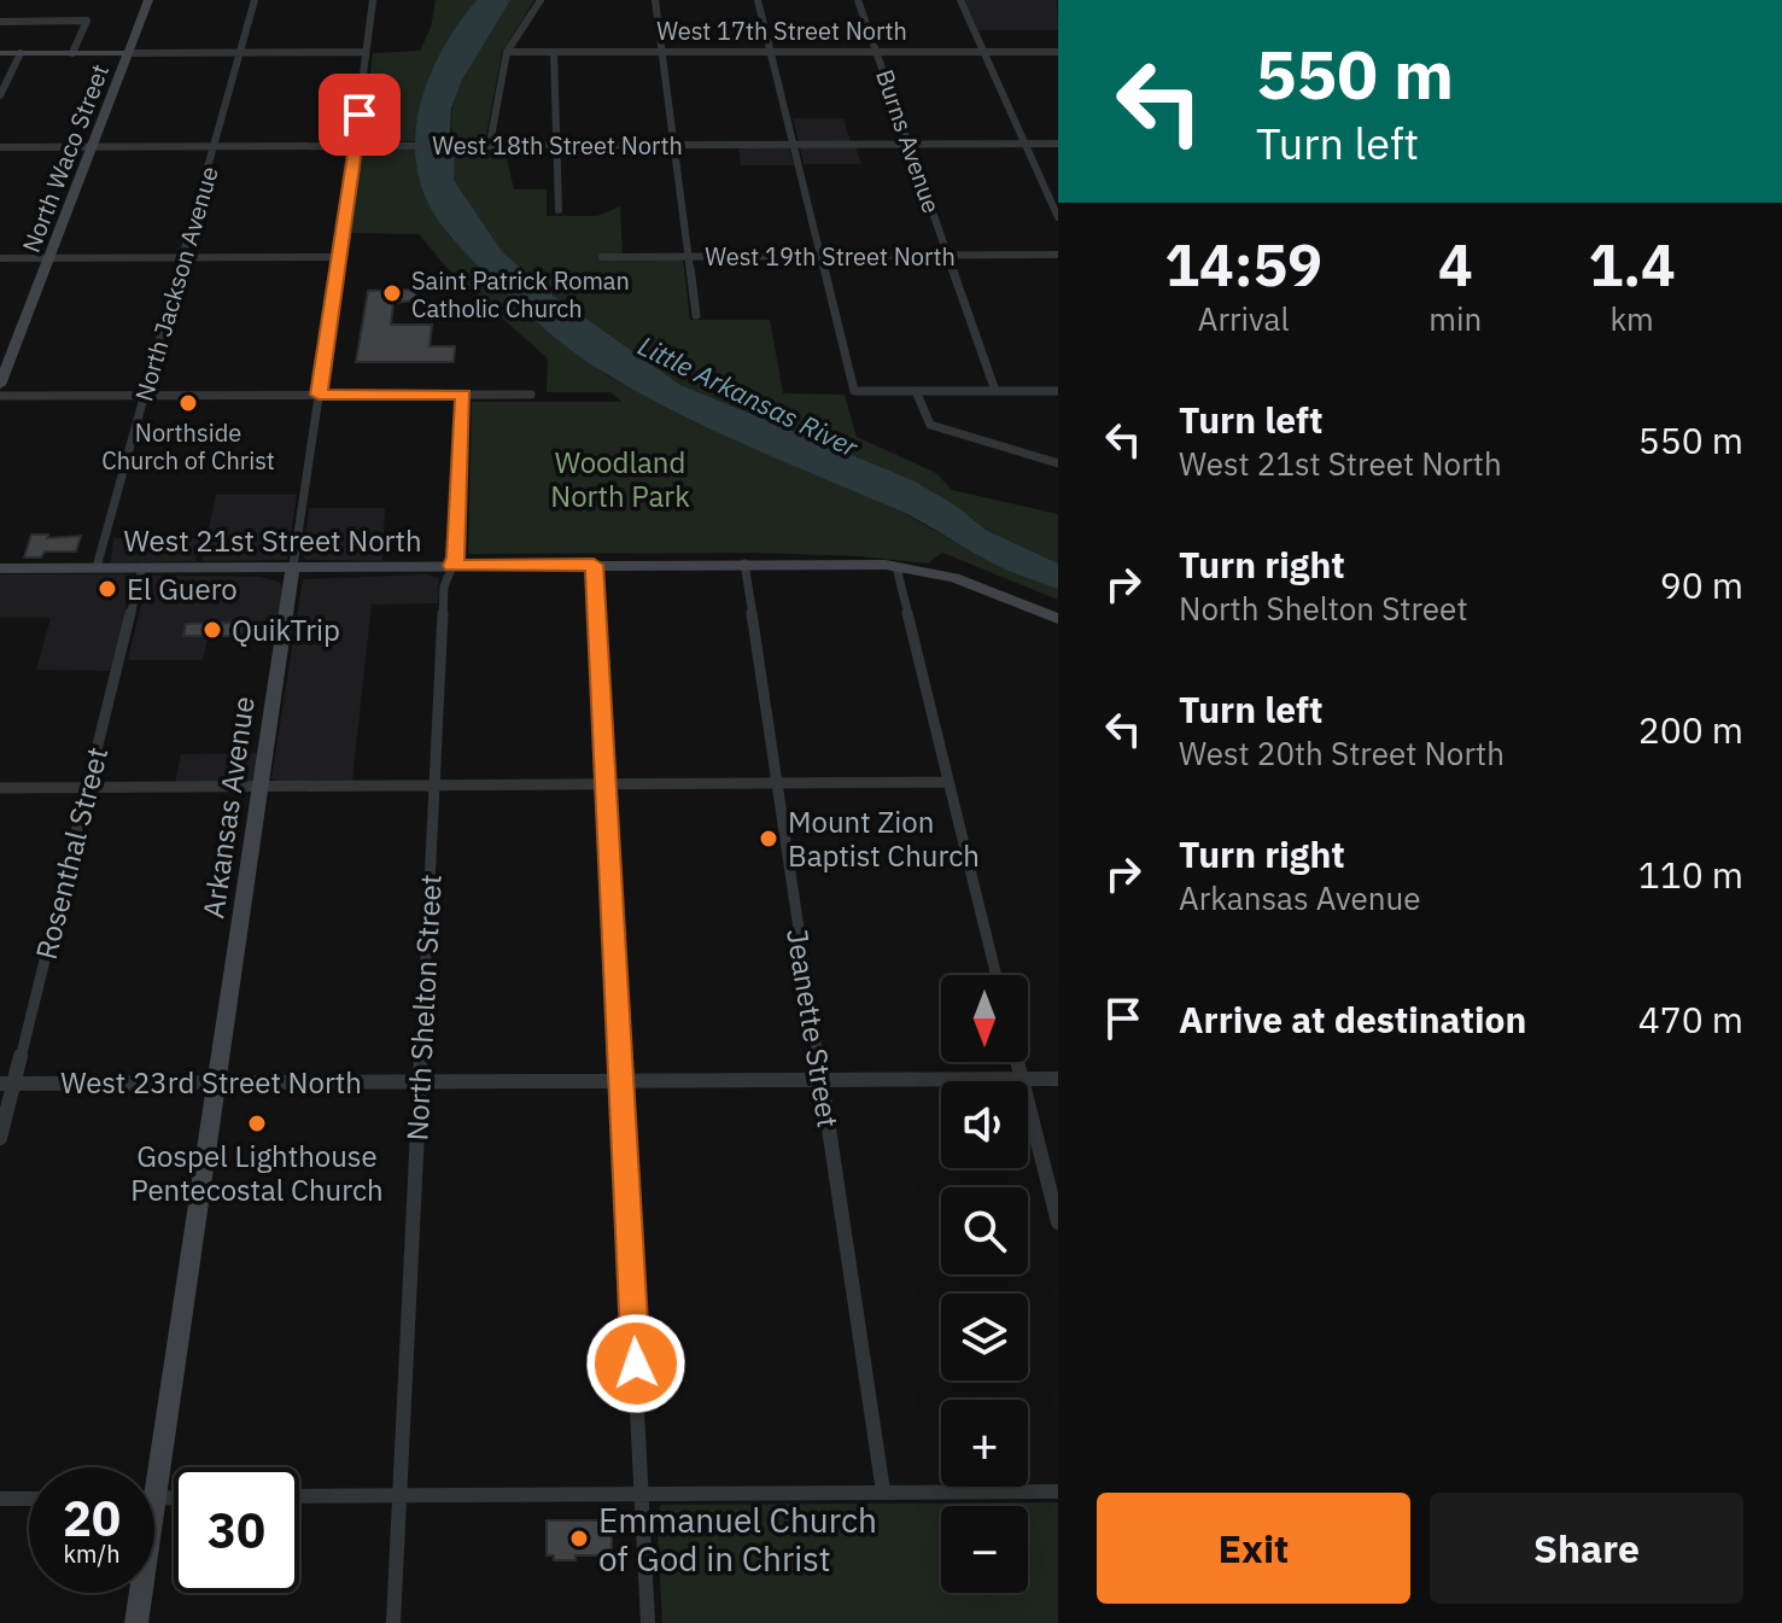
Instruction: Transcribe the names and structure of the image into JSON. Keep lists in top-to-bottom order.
{
  "streets": {
    "street": [
      "West 17th Street North",
      "Burns Avenue",
      "West 18th Street North",
      "North Waco Street",
      "West 19th Street North",
      "North Jackson Avenue",
      "West 21st Street North",
      "Arkansas Avenue",
      "Rosenthal Street",
      "North Shelton Street",
      "Jeanette Street",
      "West 23rd Street North"
    ]
  },
  "crossings": [
    ["West 17th Street North", "Burns Avenue"],
    ["Burns Avenue", "West 18th Street North"],
    ["Burns Avenue", "West 19th Street North"],
    ["West 18th Street North", "North Waco Street"],
    ["West 18th Street North", "North Jackson Avenue"],
    ["West 18th Street North", "Arkansas Avenue"],
    ["North Jackson Avenue", "West 21st Street North"],
    ["West 21st Street North", "Arkansas Avenue"],
    ["West 21st Street North", "Rosenthal Street"],
    ["West 21st Street North", "North Shelton Street"],
    ["West 21st Street North", "Jeanette Street"],
    ["Arkansas Avenue", "West 23rd Street North"],
    ["Rosenthal Street", "West 23rd Street North"],
    ["North Shelton Street", "West 23rd Street North"],
    ["Jeanette Street", "West 23rd Street North"]
  ],
  "water": ["Little Arkansas River"],
  "parks": ["Woodland North Park"],
  "places": [
    "Saint Patrick Roman Catholic Church",
    "Northside Church of Christ",
    "El Guero",
    "QuikTrip",
    "Mount Zion Baptist Church",
    "Gospel Lighthouse Pentecostal Church",
    "Emmanuel Church of God in Christ"
  ],
  "north": "bottom",
  "page": {
    "turn": ["550 m", "Turn left"],
    "eta": [
      "14:59",
      "Arrival",
      "4",
      "min",
      "1.4",
      "km"
    ],
    "list": [
      {
        "name": "Turn left",
        "note": "West 21st Street North",
        "value": "550 m"
      },
      {
        "name": "Turn right",
        "note": "North Shelton Street",
        "value": "90 m"
      },
      {
        "name": "Turn left",
        "note": "West 20th Street North",
        "value": "200 m"
      },
      {
        "name": "Turn right",
        "note": "Arkansas Avenue",
        "value": "110 m"
      },
      {
        "name": "Arrive at destination",
        "value": "470 m"
      }
    ],
    "map_buttons": ["+", "−"],
    "speed": "20 km/h",
    "limit": "30",
    "buttons": ["Exit", "Share"]
  }
}
